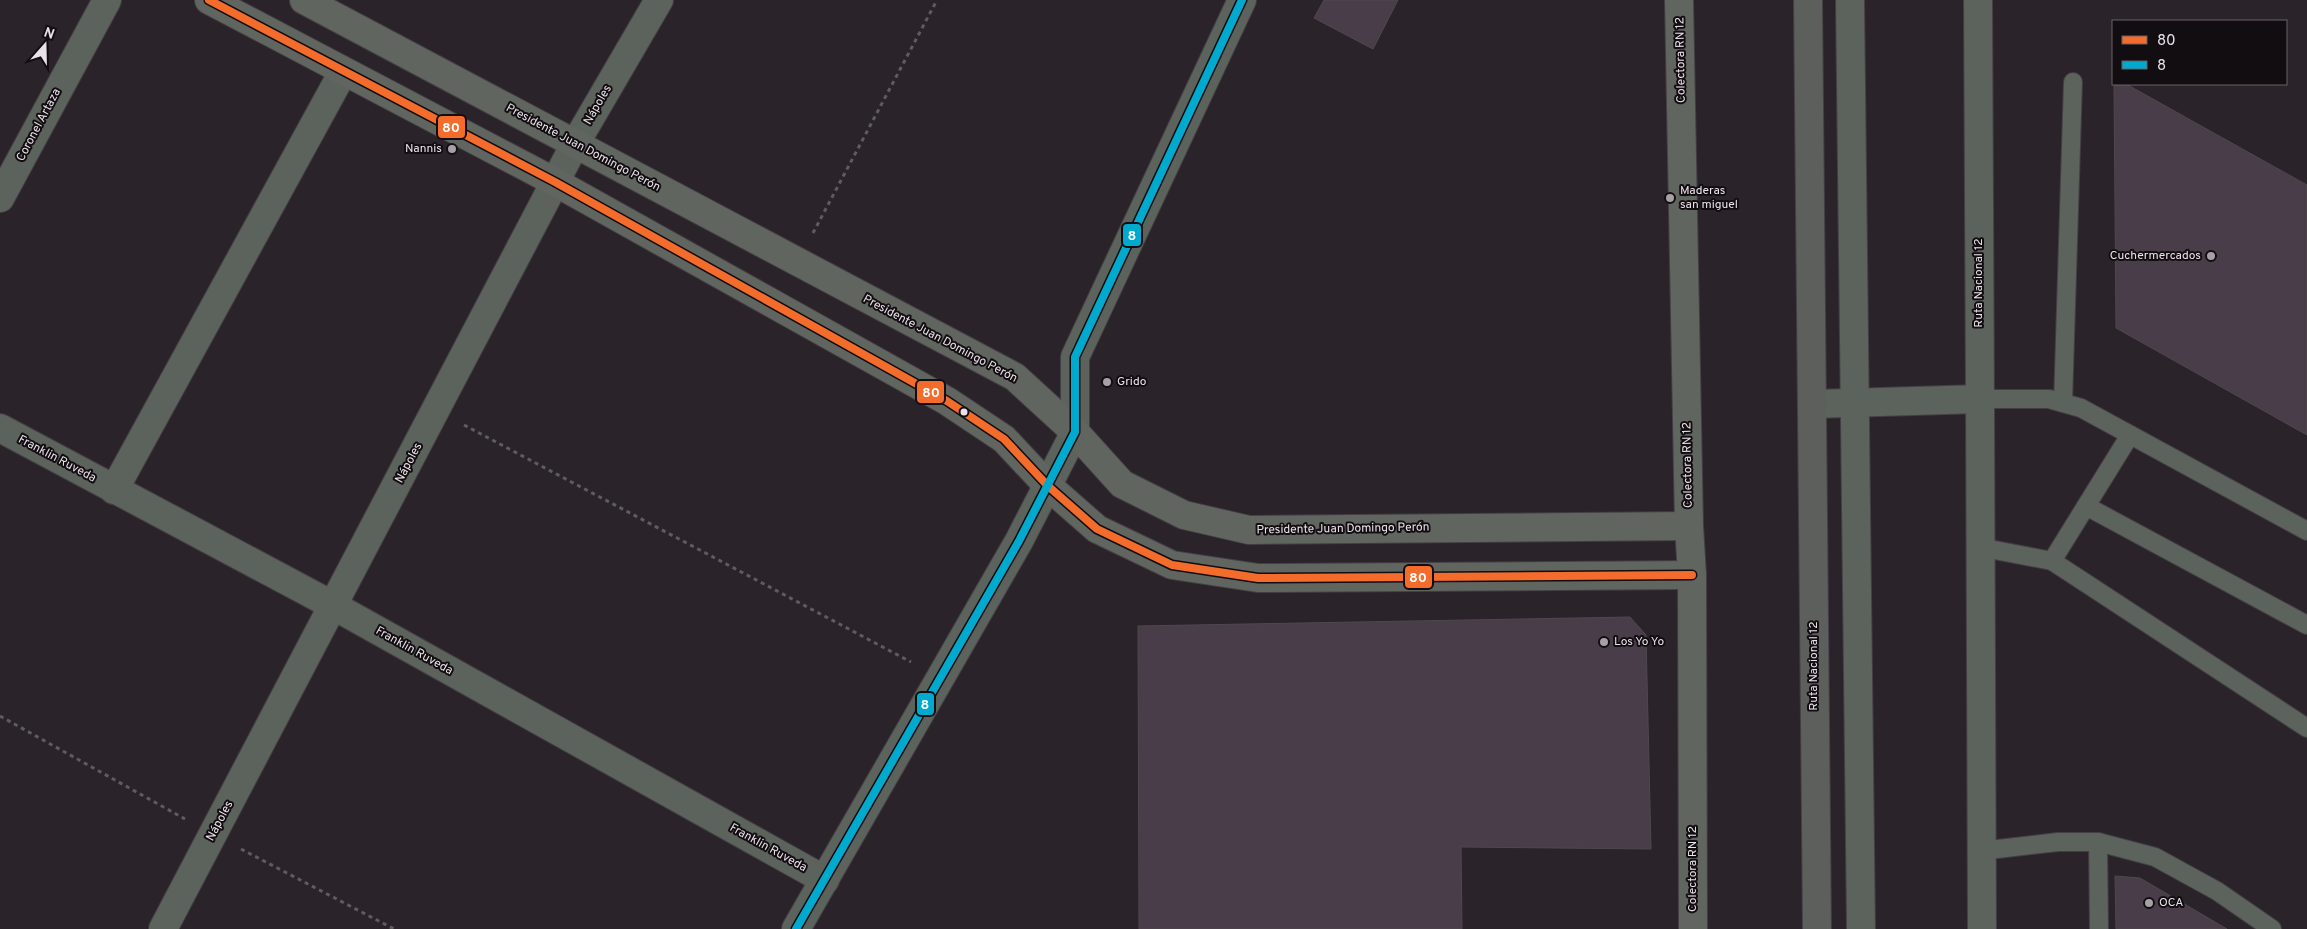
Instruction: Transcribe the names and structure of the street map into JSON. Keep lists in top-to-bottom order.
{
  "streets": {
    "highway": ["Ruta Nacional 12"],
    "main road": ["Colectora RN 12", "Presidente Juan Domingo Perón"],
    "street": ["Nápoles", "Coronel Artaza", "Franklin Ruveda"]
  },
  "crossings": [
    ["Colectora RN 12", "Presidente Juan Domingo Perón"],
    ["Nápoles", "Presidente Juan Domingo Perón"],
    ["Nápoles", "Franklin Ruveda"]
  ],
  "places": [
    "Nannis",
    "Maderas san miguel",
    "Cuchermercados",
    "Grido",
    "Los Yo Yo",
    "OCA"
  ],
  "lines": ["transit line 80", "transit line 8"],
  "legend": ["80", "8"],
  "north": "top"
}
